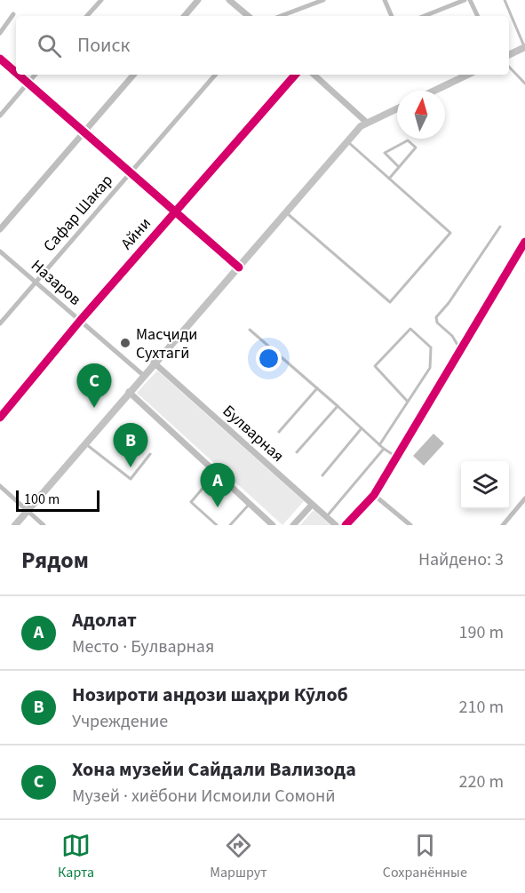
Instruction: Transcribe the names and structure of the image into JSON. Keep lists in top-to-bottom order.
{
  "streets": {
    "street": [
      "Сафар Шакар",
      "Айни",
      "Назаров",
      "Булварная"
    ]
  },
  "crossings": [
    ["Сафар Шакар", "Назаров"],
    ["Айни", "Назаров"]
  ],
  "places": ["Масҷиди Сухтагӣ"],
  "scale_bar": "100 m",
  "north": "top",
  "page": {
    "search": "Поиск",
    "pins": ["C", "B", "A"],
    "scale": "100 m",
    "heading": ["Рядом", "Найдено: 3"],
    "list": [
      {
        "mark": "A",
        "name": "Адолат",
        "note": "Место · Булварная",
        "value": "190 m"
      },
      {
        "mark": "B",
        "name": "Нозироти андози шаҳри Кӯлоб",
        "note": "Учреждение",
        "value": "210 m"
      },
      {
        "mark": "C",
        "name": "Хона музейи Сайдали Вализода",
        "note": "Музей · хиёбони Исмоили Сомонӣ",
        "value": "220 m"
      }
    ],
    "nav": ["Карта", "Маршрут", "Сохранённые"]
  }
}
